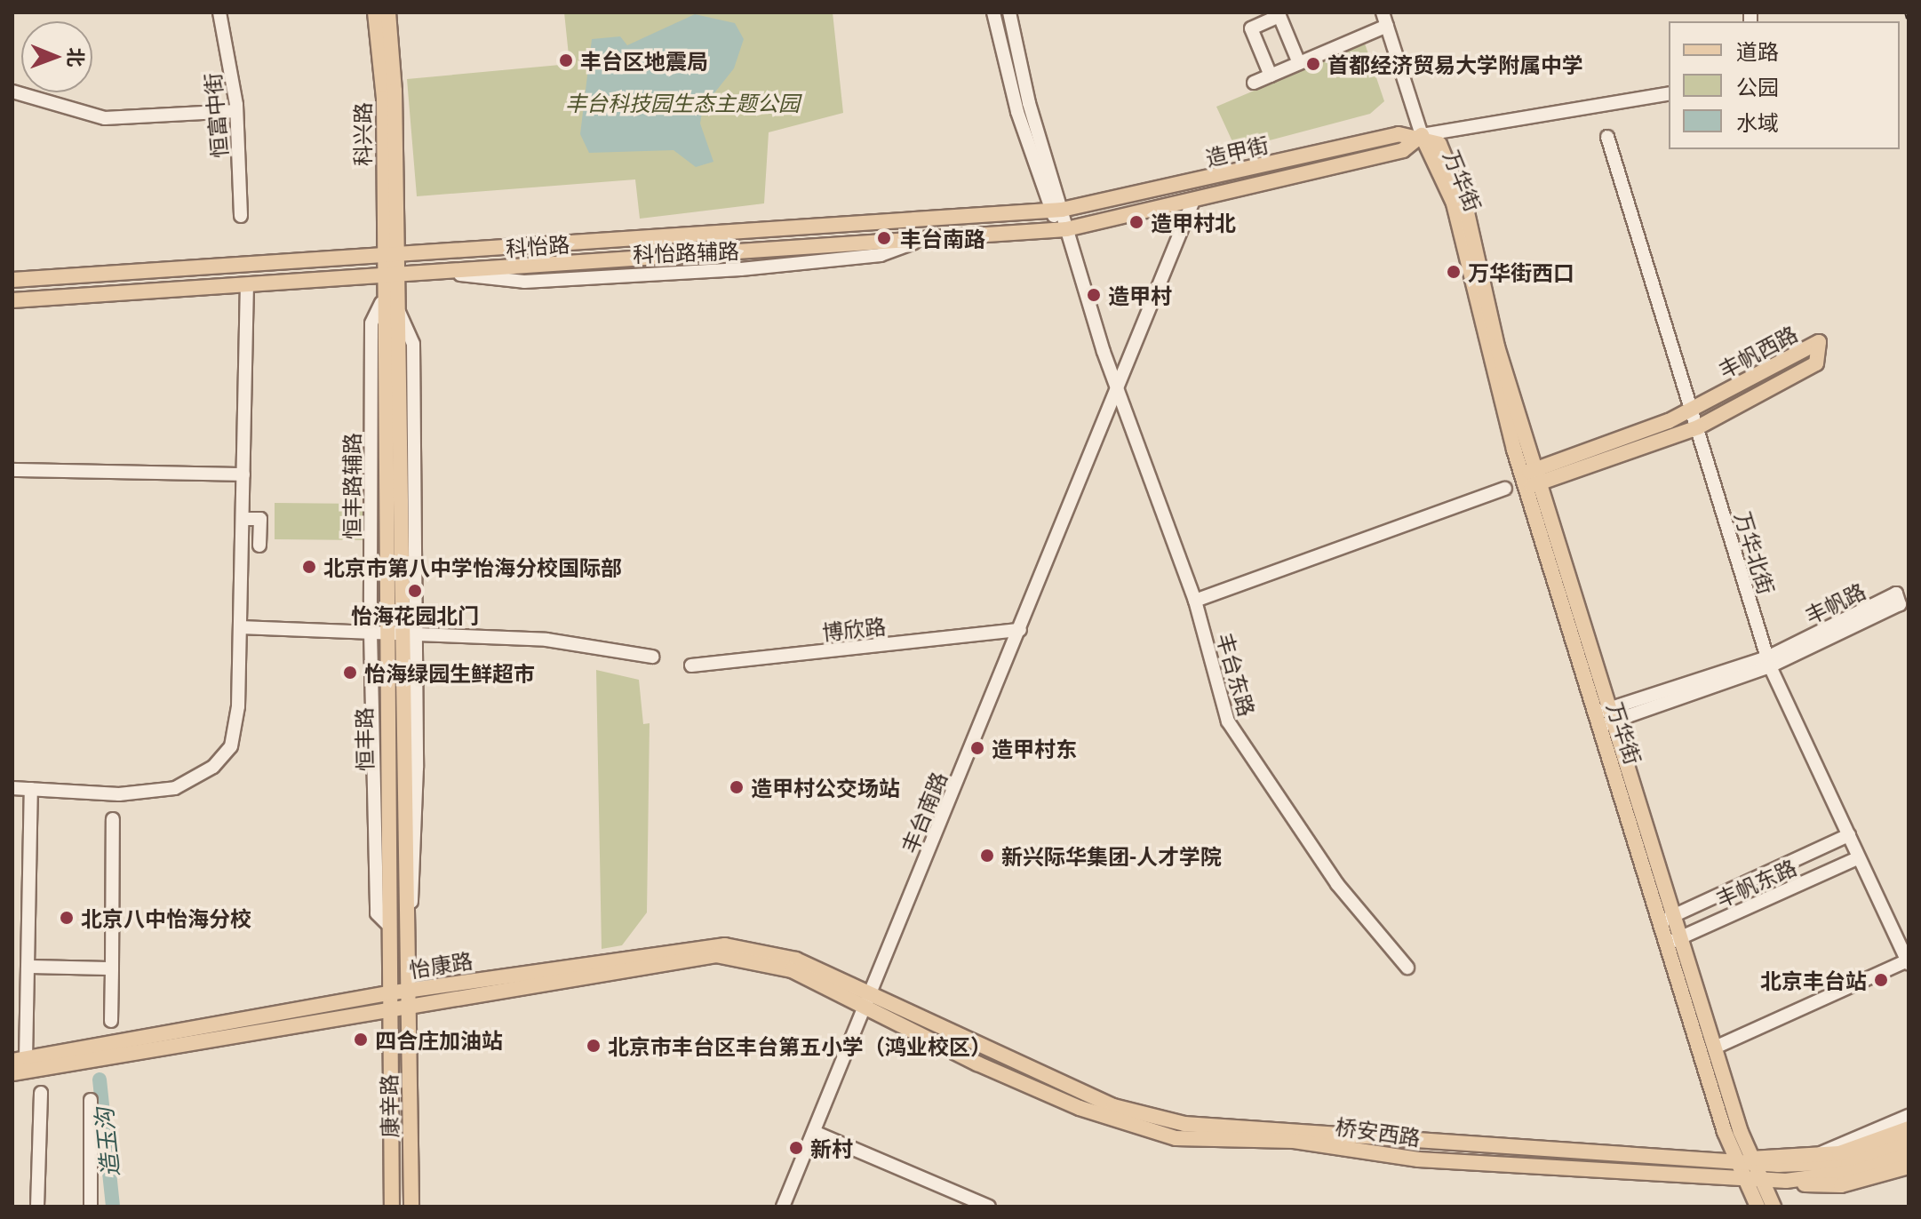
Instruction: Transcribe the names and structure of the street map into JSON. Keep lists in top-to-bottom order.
{
  "streets": {
    "main road": [
      "科兴路",
      "造甲街",
      "万华街",
      "科怡路",
      "丰帆西路",
      "恒丰路",
      "怡康路",
      "康辛路",
      "桥安西路"
    ],
    "street": [
      "恒富中街",
      "万华北街",
      "丰帆路",
      "博欣路",
      "丰台东路",
      "丰台南路",
      "丰帆东路"
    ]
  },
  "crossings": [
    ["科兴路", "科怡路"],
    ["科兴路", "恒丰路"],
    ["造甲街", "万华街"],
    ["造甲街", "科怡路"],
    ["万华街", "丰帆西路"],
    ["万华街", "丰帆路"],
    ["万华街", "丰帆东路"],
    ["万华街", "桥安西路"],
    ["科怡路", "恒丰路"],
    ["丰帆西路", "万华北街"],
    ["万华北街", "丰帆路"],
    ["万华北街", "丰帆东路"],
    ["博欣路", "丰台南路"],
    ["丰台东路", "丰台南路"],
    ["恒丰路", "怡康路"],
    ["恒丰路", "康辛路"],
    ["丰台南路", "怡康路"],
    ["丰台南路", "桥安西路"],
    ["怡康路", "康辛路"],
    ["怡康路", "桥安西路"]
  ],
  "water": ["造玉沟"],
  "parks": ["丰台科技园生态主题公园"],
  "places": [
    "丰台区地震局",
    "首都经济贸易大学附属中学",
    "造甲村北",
    "丰台南路",
    "万华街西口",
    "造甲村",
    "北京市第八中学怡海分校国际部",
    "怡海花园北门",
    "怡海绿园生鲜超市",
    "造甲村东",
    "造甲村公交场站",
    "新兴际华集团-人才学院",
    "北京八中怡海分校",
    "北京丰台站",
    "四合庄加油站",
    "北京市丰台区丰台第五小学（鸿业校区）",
    "新村"
  ],
  "legend": ["道路", "公园", "水域"],
  "north": "right"
}
